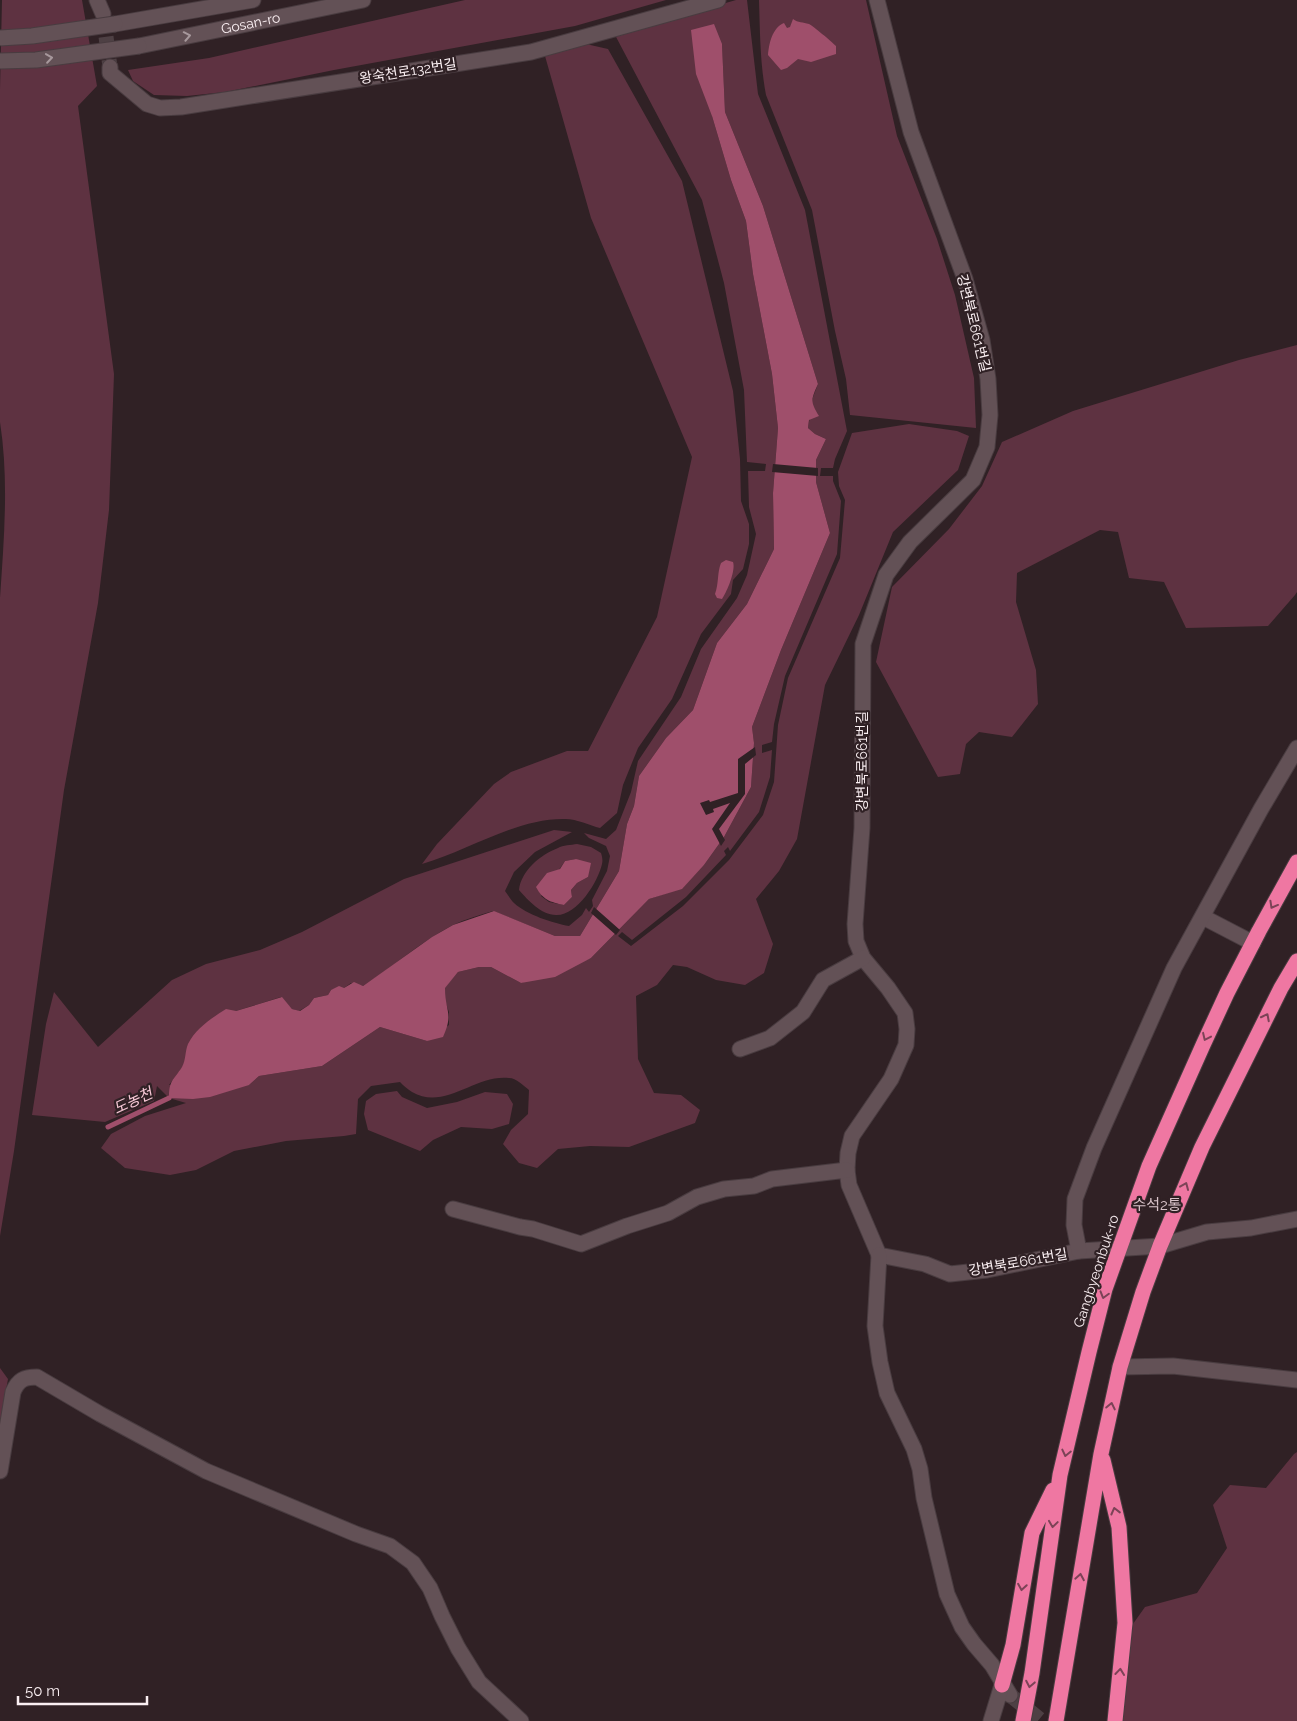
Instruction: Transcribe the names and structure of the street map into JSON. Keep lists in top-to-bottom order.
{
  "streets": {
    "highway": ["Gangbyeonbuk-ro"],
    "street": ["Gosan-ro", "왕숙천로132번길", "강변북로661번길"]
  },
  "crossings": [
    ["강변북로661번길", "Gangbyeonbuk-ro"]
  ],
  "districts": ["수석2통"],
  "water": ["도농천"],
  "scale_bar": "50 m"
}
